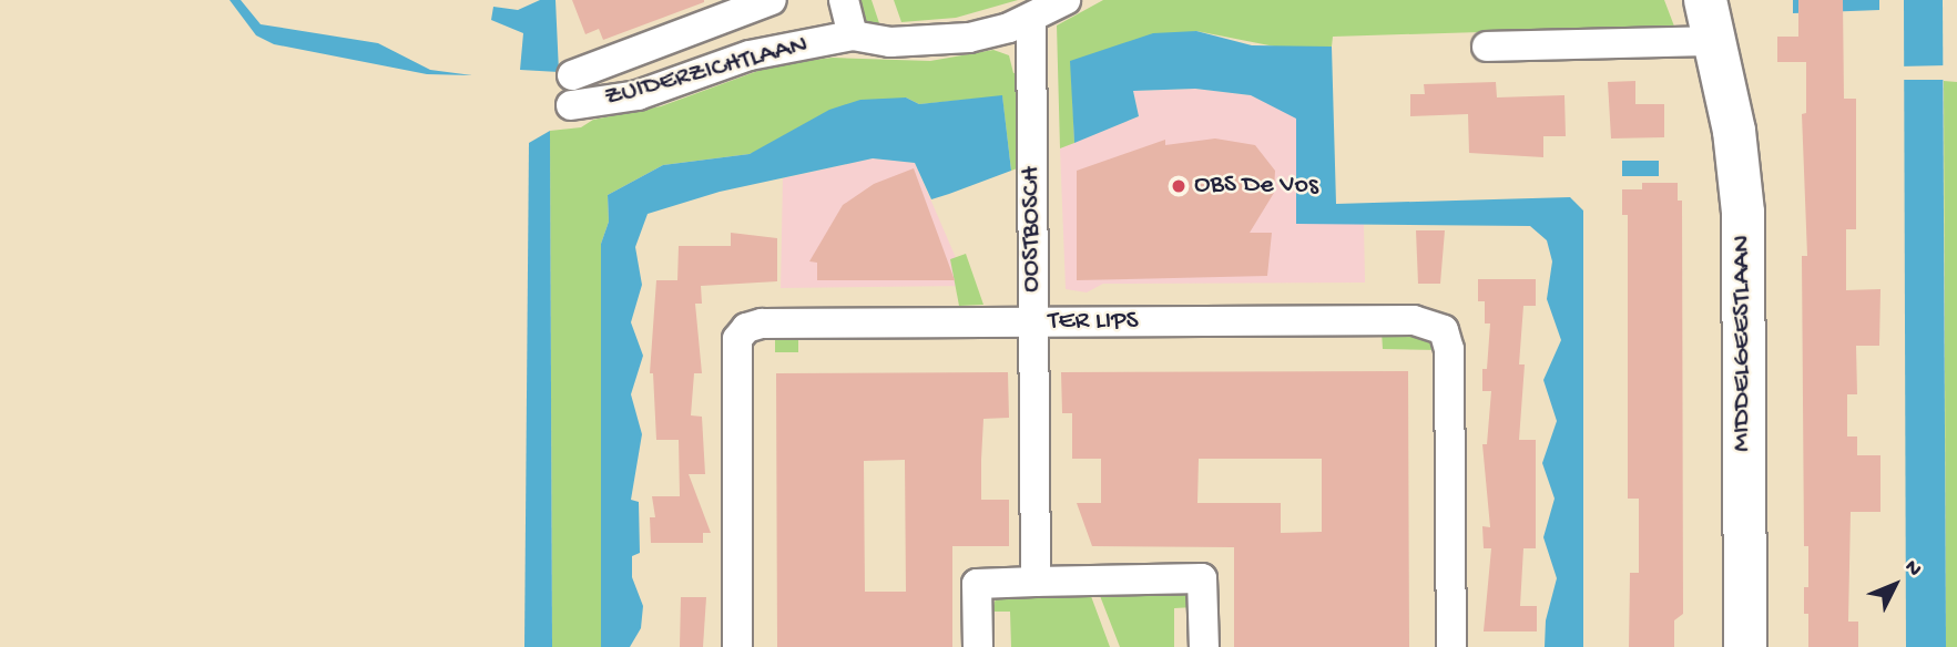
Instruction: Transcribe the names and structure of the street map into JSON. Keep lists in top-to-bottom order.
{
  "streets": {
    "street": [
      "ZUIDERZICHTLAAN",
      "OOSTBOSCH",
      "TER LIPS",
      "MIDDELGEESTLAAN"
    ]
  },
  "crossings": [
    ["ZUIDERZICHTLAAN", "OOSTBOSCH"],
    ["OOSTBOSCH", "TER LIPS"]
  ],
  "places": ["OBS De Vos"],
  "north": "top right"
}
